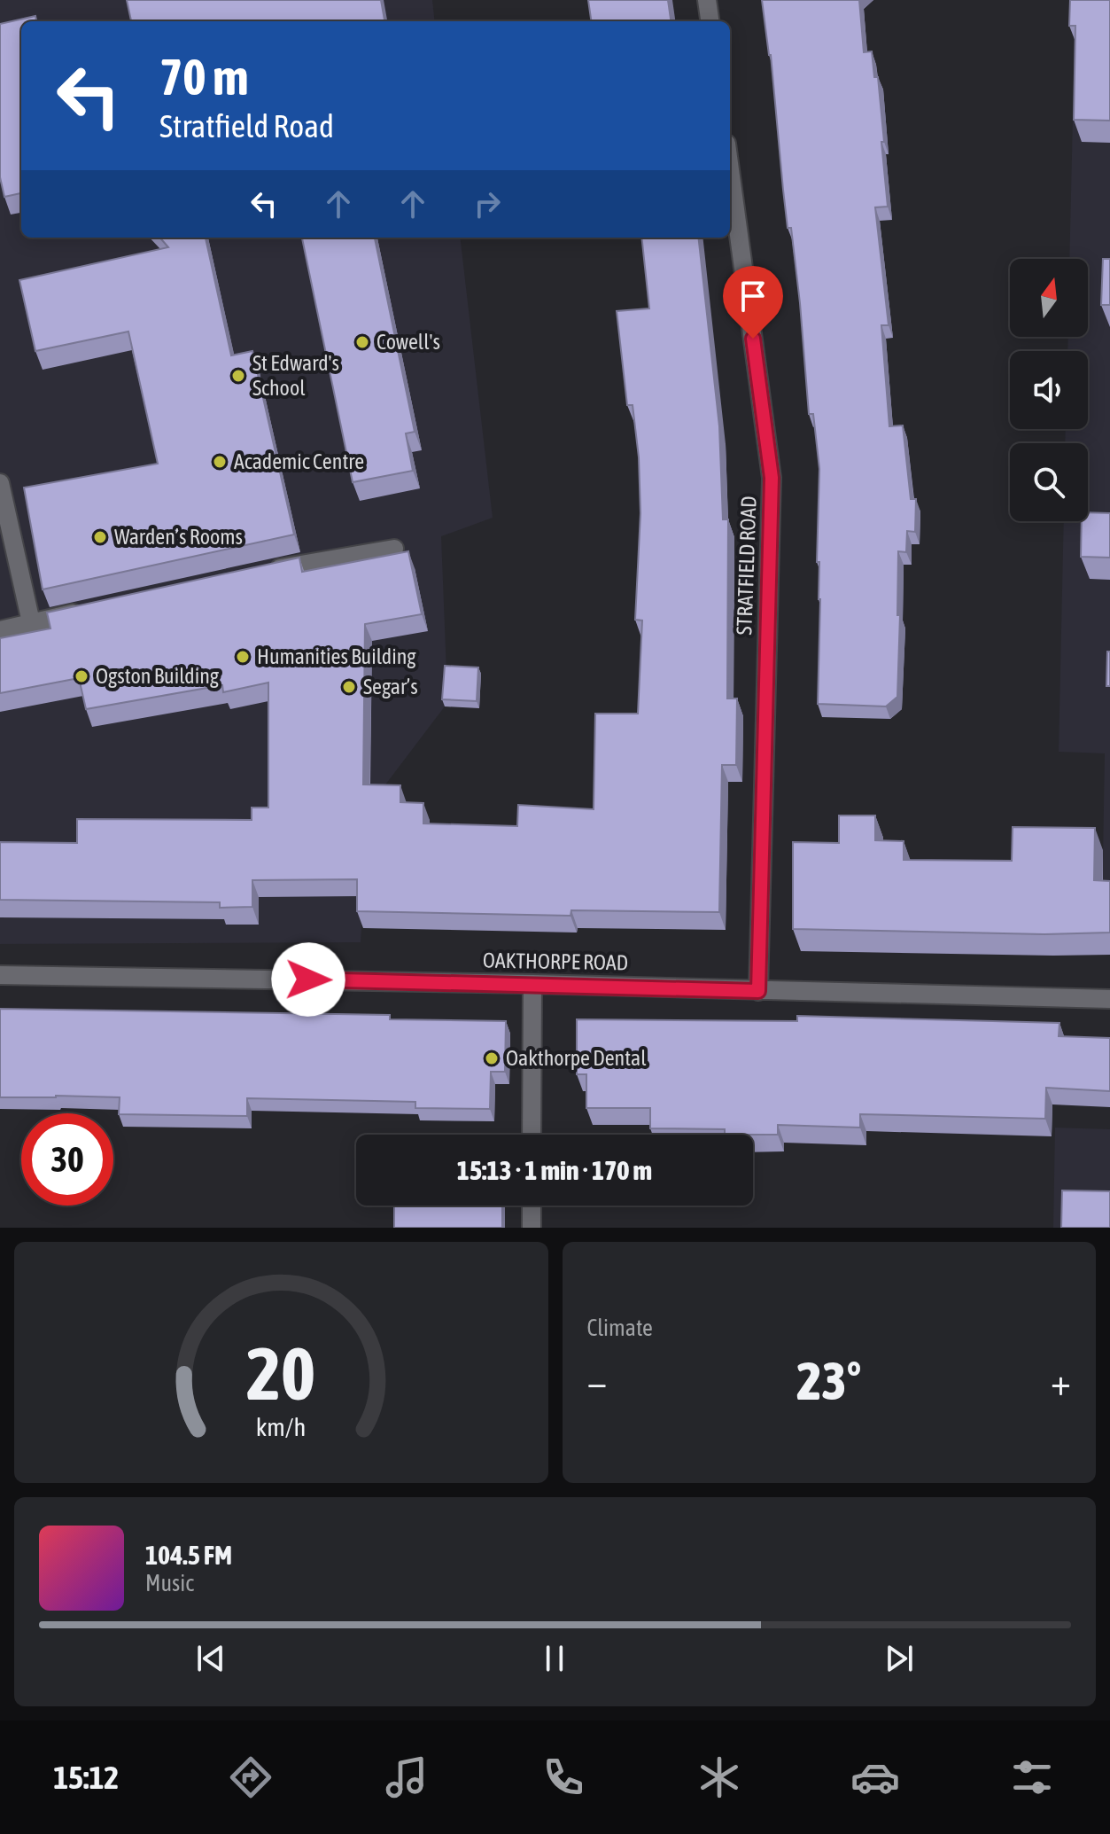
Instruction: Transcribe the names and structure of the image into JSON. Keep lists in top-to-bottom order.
{
  "streets": {
    "street": ["STRATFIELD ROAD", "OAKTHORPE ROAD"]
  },
  "crossings": [
    ["STRATFIELD ROAD", "OAKTHORPE ROAD"]
  ],
  "places": [
    "Cowell's",
    "St Edward's School",
    "Academic Centre",
    "Warden’s Rooms",
    "Humanities Building",
    "Ogston Building",
    "Segar’s",
    "Oakthorpe Dental"
  ],
  "north": "top",
  "page": {
    "turn": ["70 m", "Stratfield Road"],
    "limit": "30",
    "trip": "15:13 · 1 min · 170 m",
    "tile": "Climate",
    "heat": ["−", "23°", "+"],
    "song": ["104.5 FM", "Music"],
    "tabs": "15:12",
    "gauge": ["20", "km/h"]
  }
}
